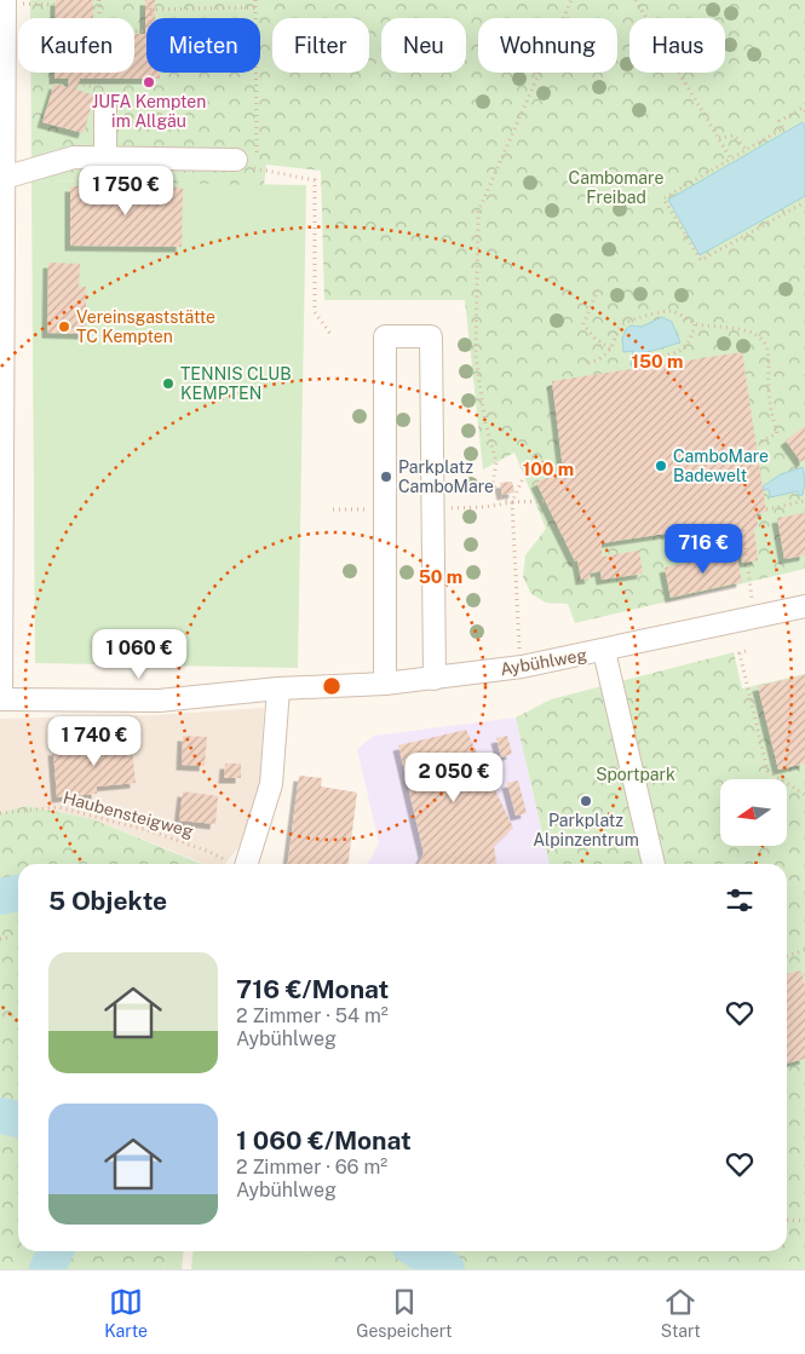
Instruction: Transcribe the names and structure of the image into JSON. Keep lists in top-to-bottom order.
{
  "streets": {
    "street": ["Aybühlweg"],
    "path": ["Haubensteigweg"]
  },
  "parks": ["Cambomare Freibad", "Sportpark"],
  "places": [
    "JUFA Kempten im Allgäu",
    "Vereinsgaststätte TC Kempten",
    "TENNIS CLUB KEMPTEN",
    "CamboMare Badewelt",
    "Parkplatz CamboMare",
    "Parkplatz Alpinzentrum"
  ],
  "north": "left",
  "page": {
    "chip": [
      "Kaufen",
      "Mieten",
      "Filter",
      "Neu",
      "Wohnung",
      "Haus"
    ],
    "price": [
      "1 750 €",
      "716 €",
      "1 060 €",
      "1 740 €",
      "2 050 €"
    ],
    "heading": "5 Objekte",
    "list": [
      {
        "name": "716 €/Monat",
        "note": "2 Zimmer · 54 m² · Aybühlweg"
      },
      {
        "name": "1 060 €/Monat",
        "note": "2 Zimmer · 66 m² · Aybühlweg"
      }
    ],
    "tabs": ["Karte", "Gespeichert", "Start"]
  },
  "rings": ["150 m", "100 m", "50 m"]
}
